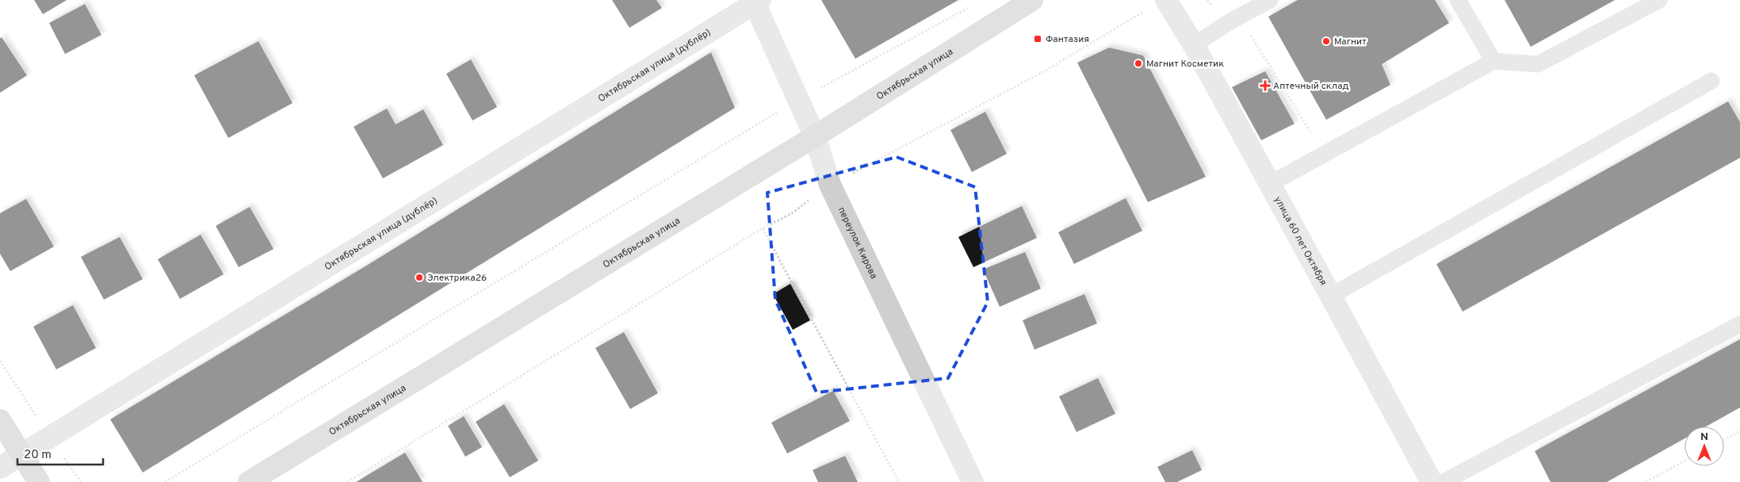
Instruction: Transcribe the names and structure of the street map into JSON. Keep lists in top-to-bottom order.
{
  "streets": {
    "main road": ["Октябрьская улица"],
    "street": ["Октябрьская улица (дублёр)", "улица 60 лет Октября", "переулок Кирова"]
  },
  "crossings": [
    ["Октябрьская улица (дублёр)", "переулок Кирова"],
    ["Октябрьская улица", "переулок Кирова"]
  ],
  "places": {
    "transit": ["Фантазия"],
    "other": ["Магнит", "Магнит Косметик", "Электрика26"],
    "health": ["Аптечный склад"]
  },
  "scale_bar": "20 m",
  "north": "top"
}
